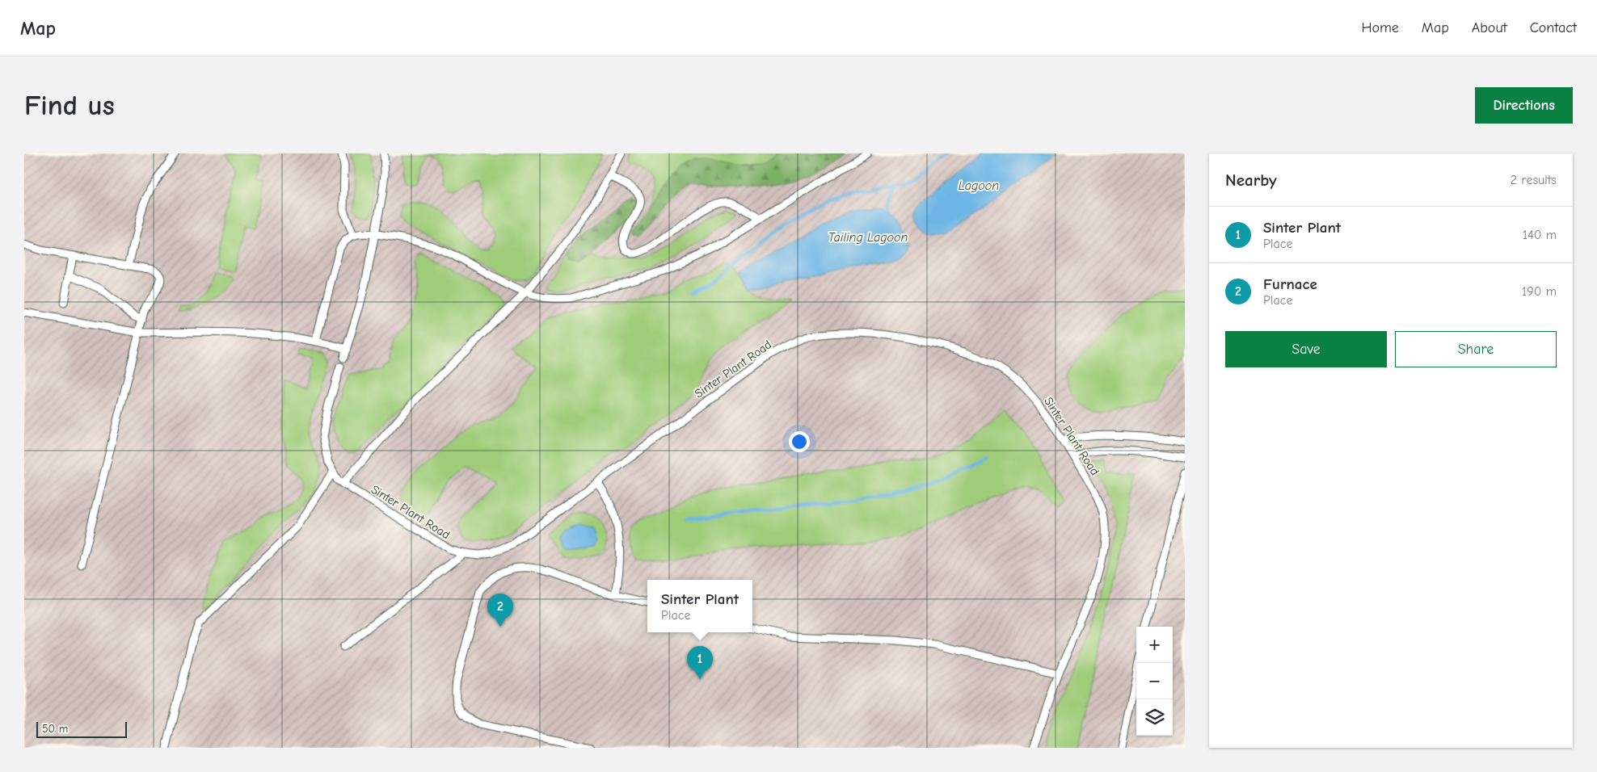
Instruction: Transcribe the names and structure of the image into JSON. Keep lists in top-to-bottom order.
{
  "streets": {
    "lane": ["Sinter Plant Road"]
  },
  "water": ["Lagoon", "Tailing Lagoon"],
  "scale_bar": "50 m",
  "page": {
    "header": "Map",
    "nav": [
      "Home",
      "Map",
      "About",
      "Contact"
    ],
    "buttons": [
      "Directions",
      ["Save", "Share"]
    ],
    "title": "Find us",
    "heading": ["Nearby", "2 results"],
    "list": [
      {
        "mark": "1",
        "name": "Sinter Plant",
        "note": "Place",
        "value": "140 m"
      },
      {
        "mark": "2",
        "name": "Furnace",
        "note": "Place",
        "value": "190 m"
      }
    ],
    "popup": ["Sinter Plant", "Place"],
    "pins": ["2", "1"],
    "map_buttons": ["+", "−"],
    "scale": "50 m"
  }
}
